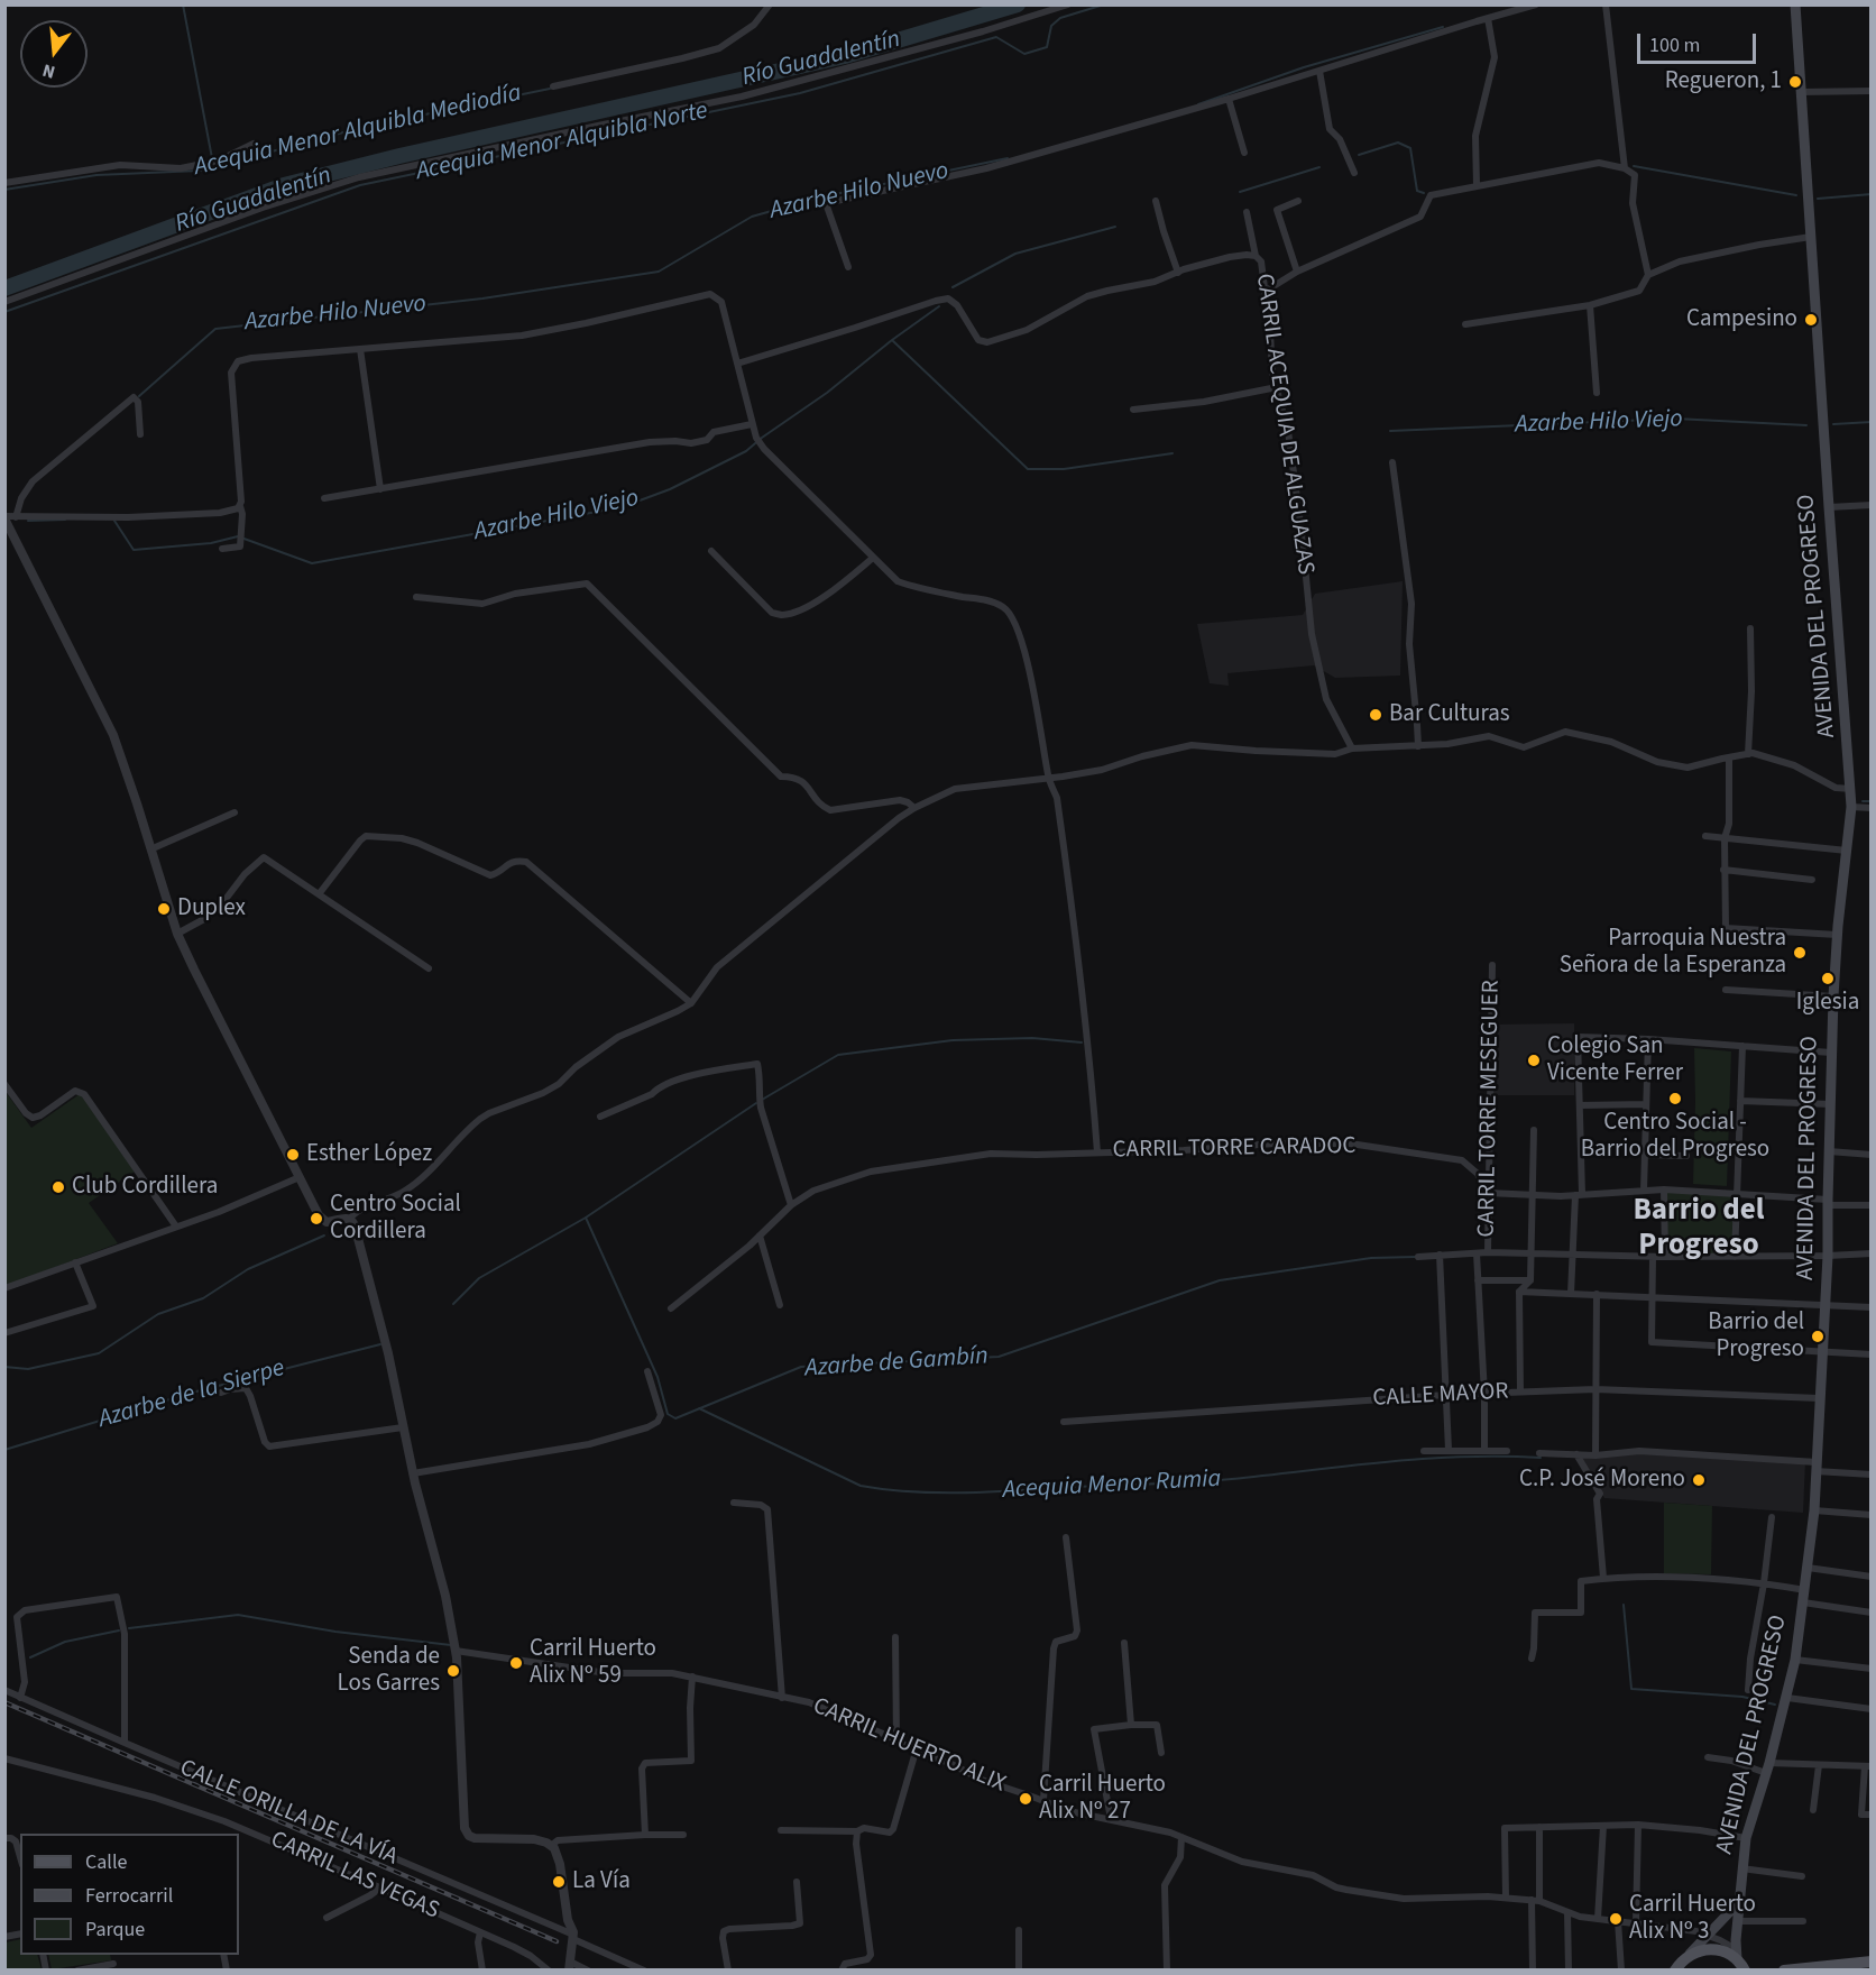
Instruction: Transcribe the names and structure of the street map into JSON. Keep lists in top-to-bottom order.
{
  "streets": {
    "main road": ["AVENIDA DEL PROGRESO"],
    "street": [
      "CARRIL ACEQUIA DE ALGUAZAS",
      "CARRIL TORRE MESEGUER",
      "CARRIL TORRE CARADOC",
      "CALLE MAYOR",
      "CARRIL HUERTO ALIX",
      "CALLE ORILLA DE LA VÍA",
      "CARRIL LAS VEGAS"
    ]
  },
  "crossings": [
    ["AVENIDA DEL PROGRESO", "CALLE MAYOR"],
    ["AVENIDA DEL PROGRESO", "CARRIL HUERTO ALIX"],
    ["CARRIL TORRE MESEGUER", "CARRIL TORRE CARADOC"]
  ],
  "districts": ["Barrio del Progreso"],
  "water": [
    "Río Guadalentín",
    "Acequia Menor Alquibla Mediodía",
    "Acequia Menor Alquibla Norte",
    "Azarbe Hilo Nuevo",
    "Azarbe Hilo Viejo",
    "Azarbe de Gambín",
    "Azarbe de la Sierpe",
    "Acequia Menor Rumia"
  ],
  "places": [
    "Regueron, 1",
    "Campesino",
    "Bar Culturas",
    "Duplex",
    "Parroquia Nuestra Señora de la Esperanza",
    "Iglesia",
    "Colegio San Vicente Ferrer",
    "Centro Social - Barrio del Progreso",
    "Esther López",
    "Club Cordillera",
    "Centro Social Cordillera",
    "Barrio del Progreso",
    "C.P. José Moreno",
    "Carril Huerto Alix Nº 59",
    "Senda de Los Garres",
    "Carril Huerto Alix Nº 27",
    "La Vía",
    "Carril Huerto Alix Nº 3"
  ],
  "legend": ["Calle", "Ferrocarril", "Parque"],
  "scale_bar": "100 m",
  "north": "bottom"
}
